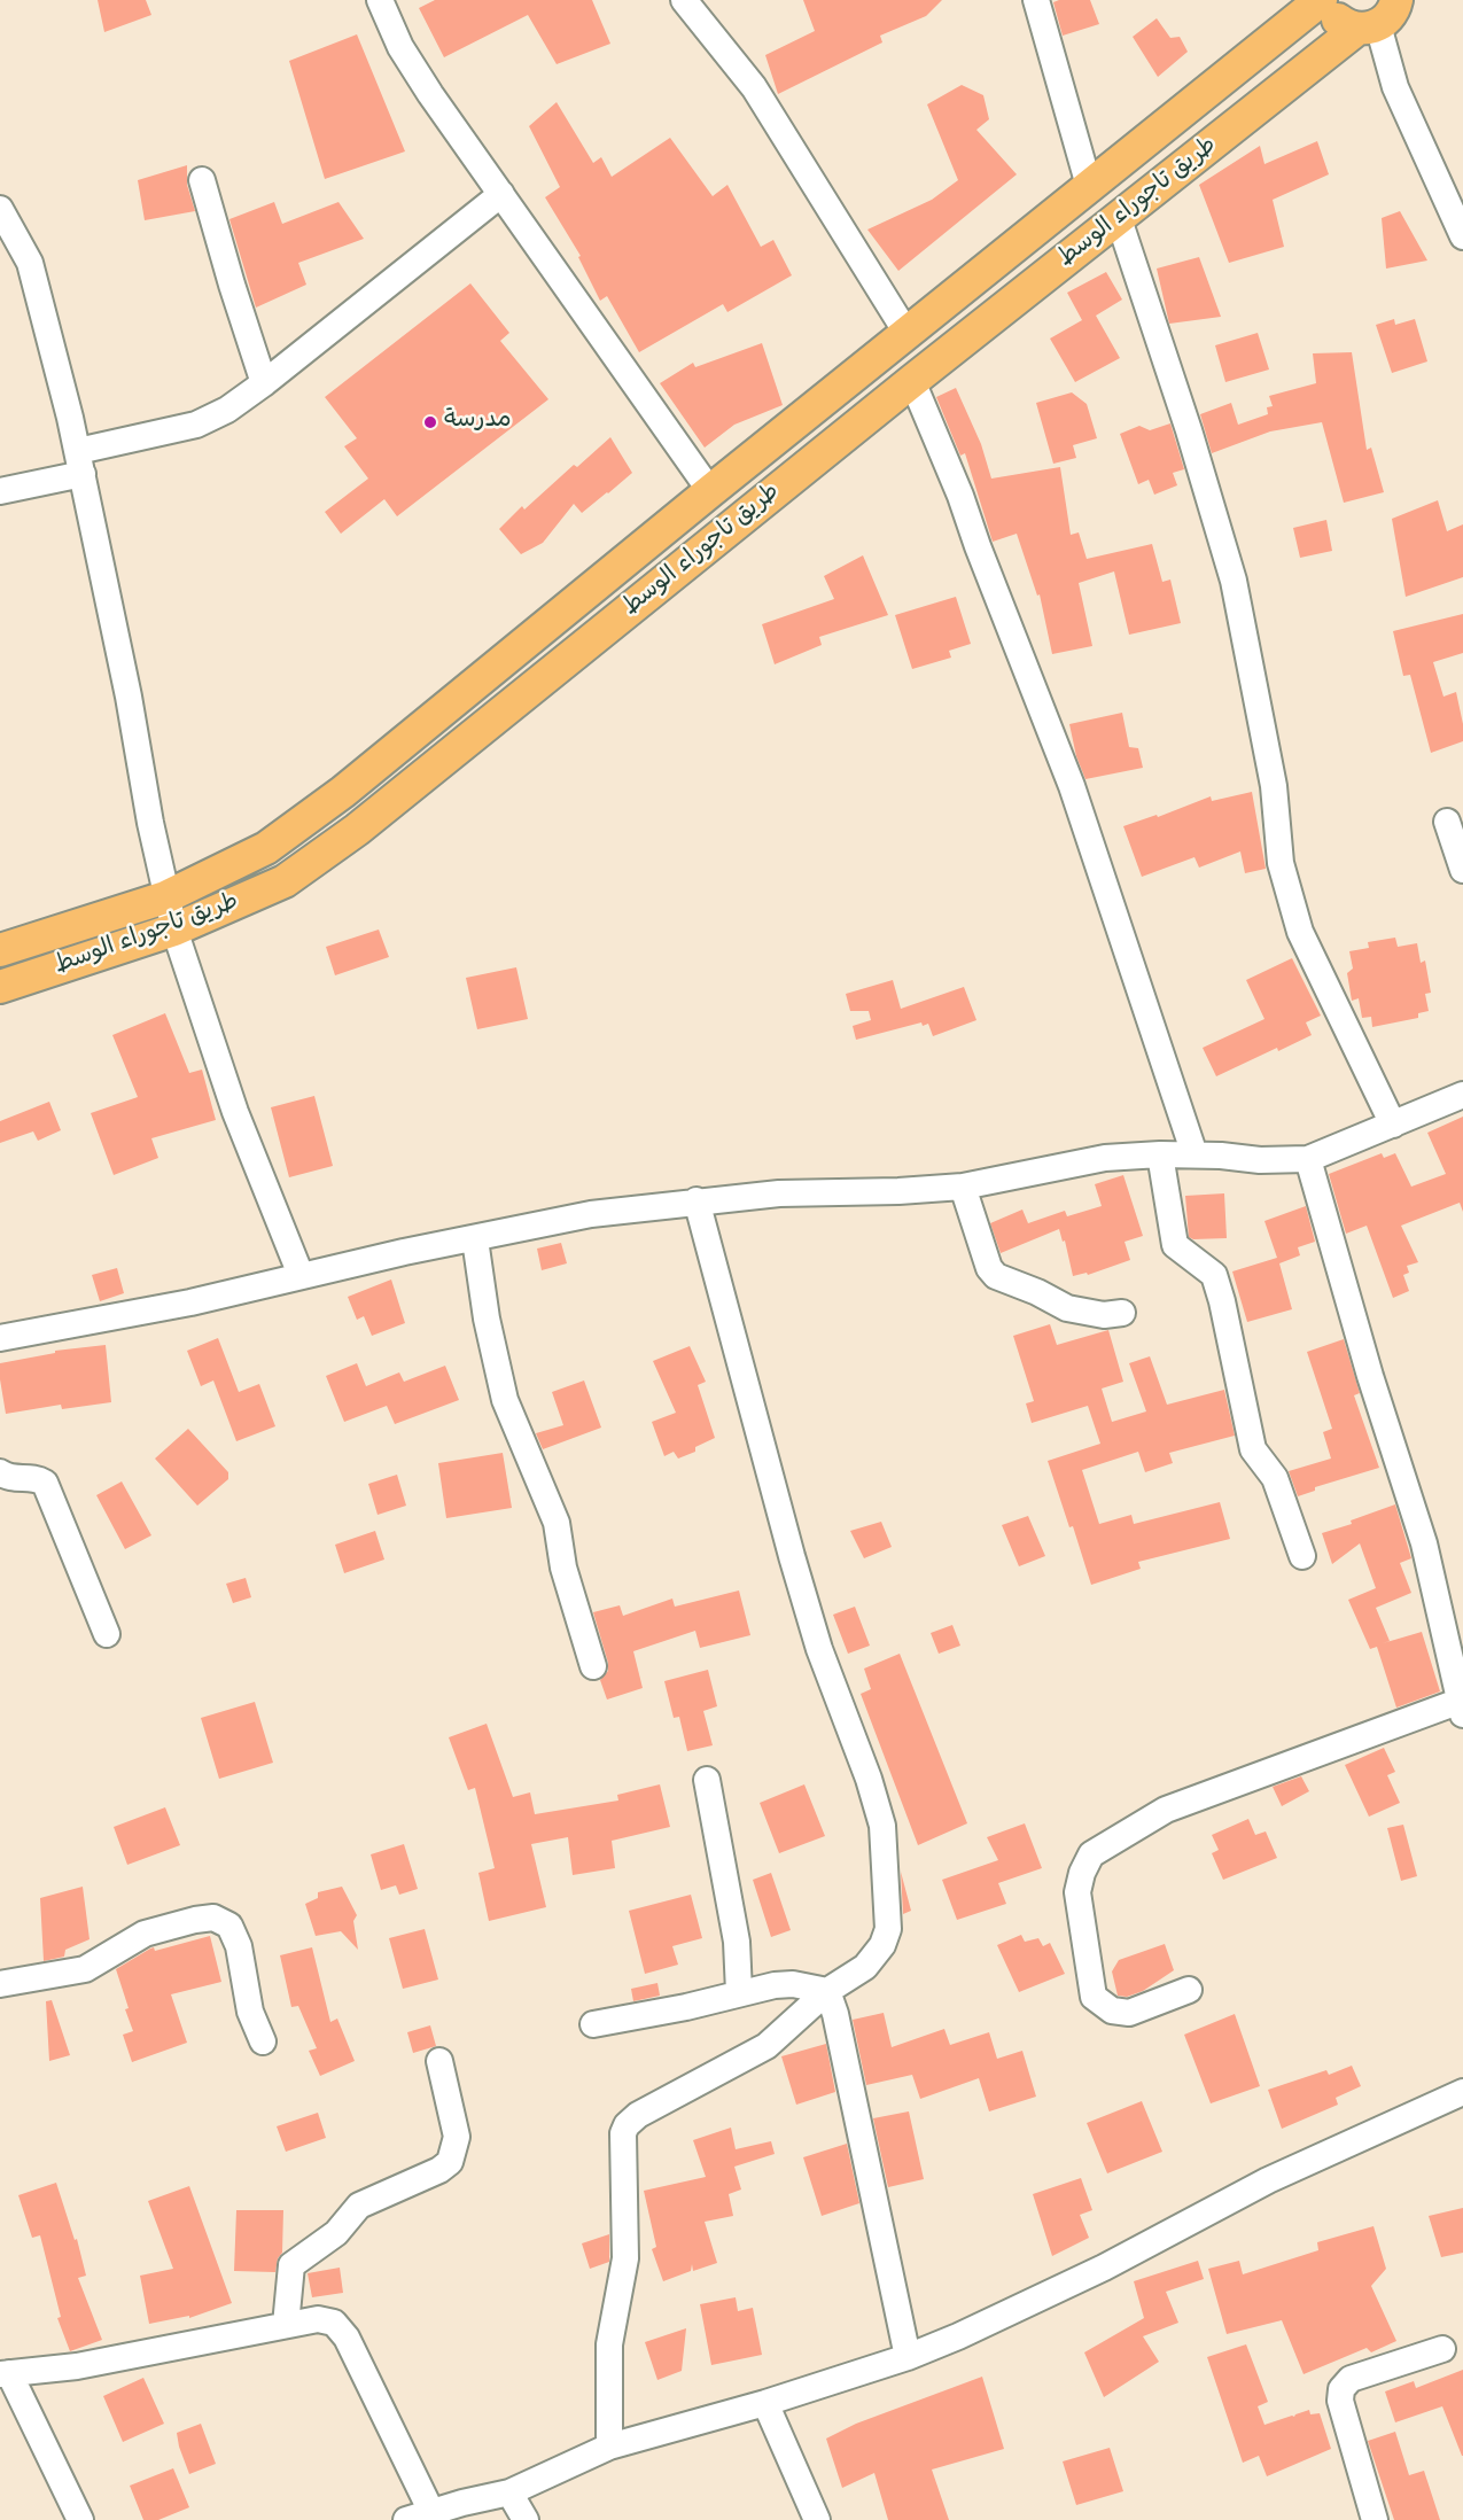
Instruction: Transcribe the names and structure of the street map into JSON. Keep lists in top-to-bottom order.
{
  "streets": {
    "main road": ["طريق تاجوراء الوسط"]
  },
  "places": ["مدرسة"]
}
